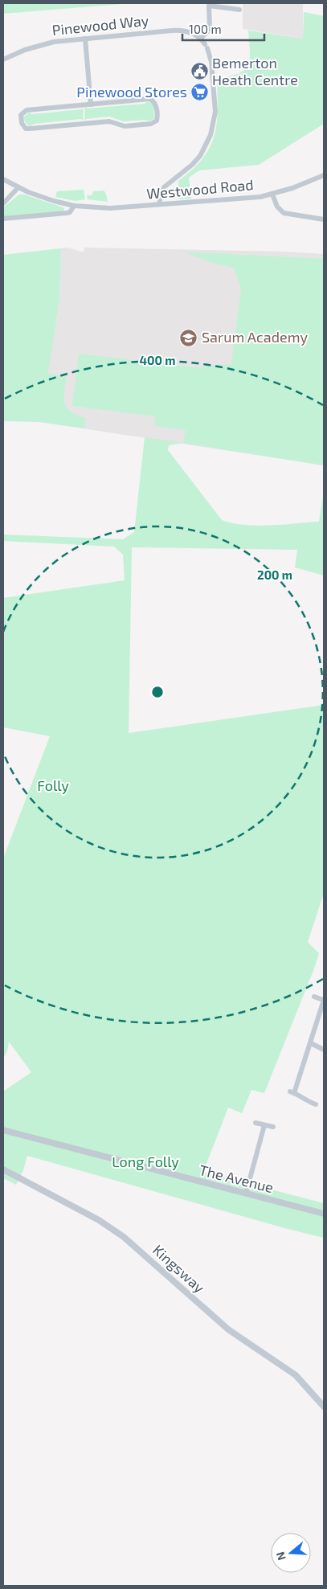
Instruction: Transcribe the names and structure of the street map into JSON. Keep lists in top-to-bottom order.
{
  "streets": {
    "street": [
      "Pinewood Way",
      "Westwood Road",
      "The Avenue",
      "Kingsway"
    ]
  },
  "parks": ["Folly", "Long Folly"],
  "places": {
    "public building": ["Bemerton Heath Centre"],
    "supermarket": ["Pinewood Stores"],
    "school or university": ["Sarum Academy"]
  },
  "scale_bar": "100 m",
  "north": "left",
  "rings": ["400 m", "200 m"]
}
